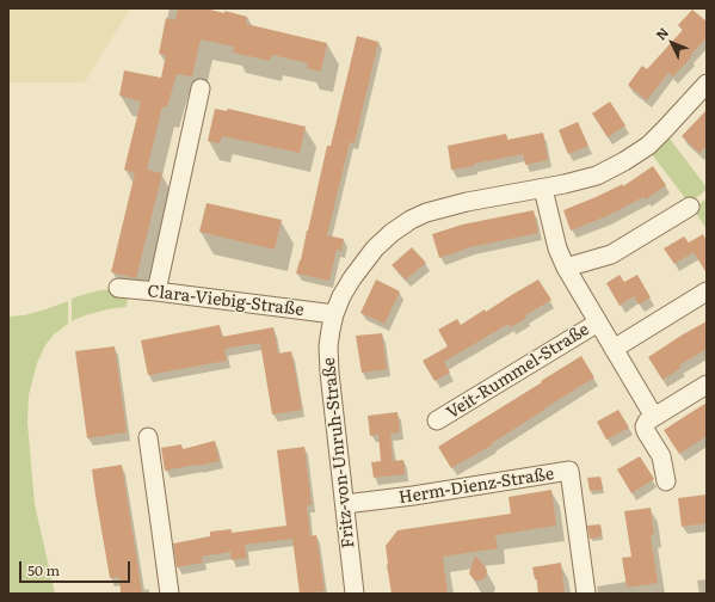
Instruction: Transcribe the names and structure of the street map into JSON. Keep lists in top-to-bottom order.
{
  "streets": {
    "street": [
      "Clara-Viebig-Straße",
      "Veit-Rummel-Straße",
      "Fritz-von-Unruh-Straße",
      "Herm-Dienz-Straße"
    ]
  },
  "crossings": [
    ["Clara-Viebig-Straße", "Fritz-von-Unruh-Straße"],
    ["Veit-Rummel-Straße", "Fritz-von-Unruh-Straße"],
    ["Fritz-von-Unruh-Straße", "Herm-Dienz-Straße"]
  ],
  "scale_bar": "50 m",
  "north": "top left"
}
